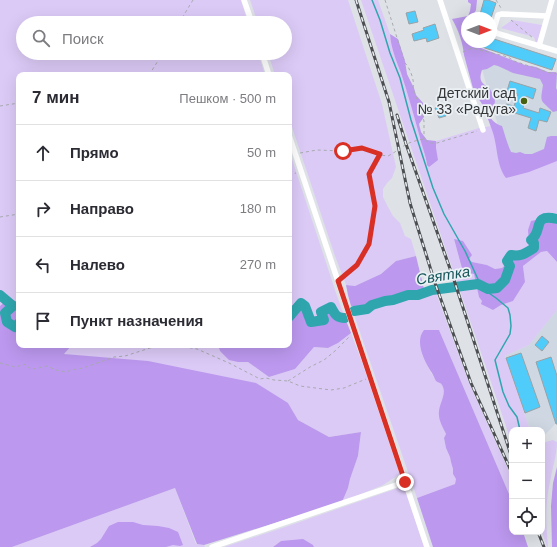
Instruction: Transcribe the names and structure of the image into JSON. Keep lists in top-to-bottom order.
{
  "water": ["Святка"],
  "places": ["Детский сад № 33 «Радуга»"],
  "north": "right",
  "page": {
    "search": "Поиск",
    "heading": ["7 мин", "Пешком · 500 m"],
    "list": [
      ["Прямо", "50 m"],
      ["Направо", "180 m"],
      ["Налево", "270 m"],
      "Пункт назначения"
    ],
    "map_buttons": ["+", "−"]
  }
}
